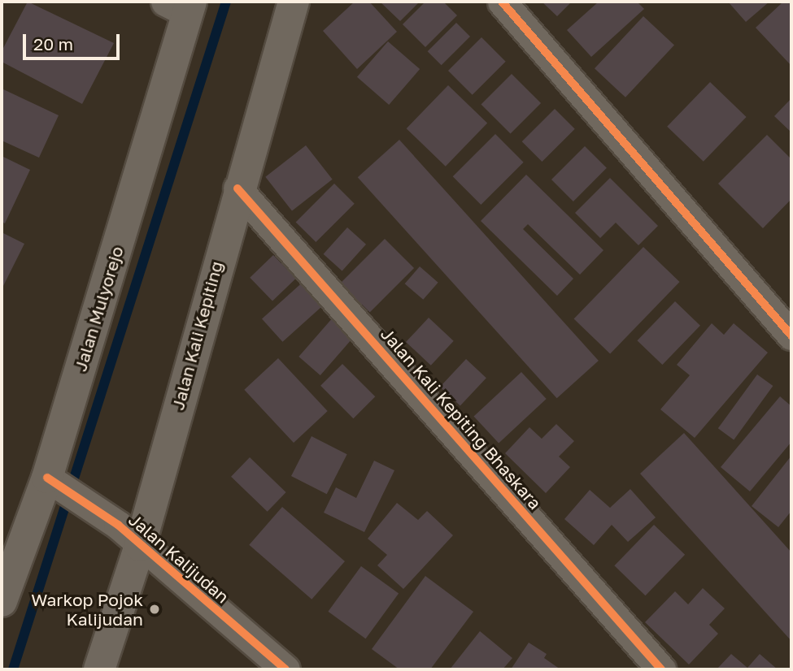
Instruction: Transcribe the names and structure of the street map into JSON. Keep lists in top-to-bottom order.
{
  "streets": {
    "main road": ["Jalan Mulyorejo", "Jalan Kali Kepiting"],
    "street": ["Jalan Kali Kepiting Bhaskara", "Jalan Kalijudan"]
  },
  "crossings": [
    ["Jalan Mulyorejo", "Jalan Kalijudan"],
    ["Jalan Kali Kepiting", "Jalan Kali Kepiting Bhaskara"],
    ["Jalan Kali Kepiting", "Jalan Kalijudan"]
  ],
  "places": ["Warkop Pojok Kalijudan"],
  "scale_bar": "20 m"
}
